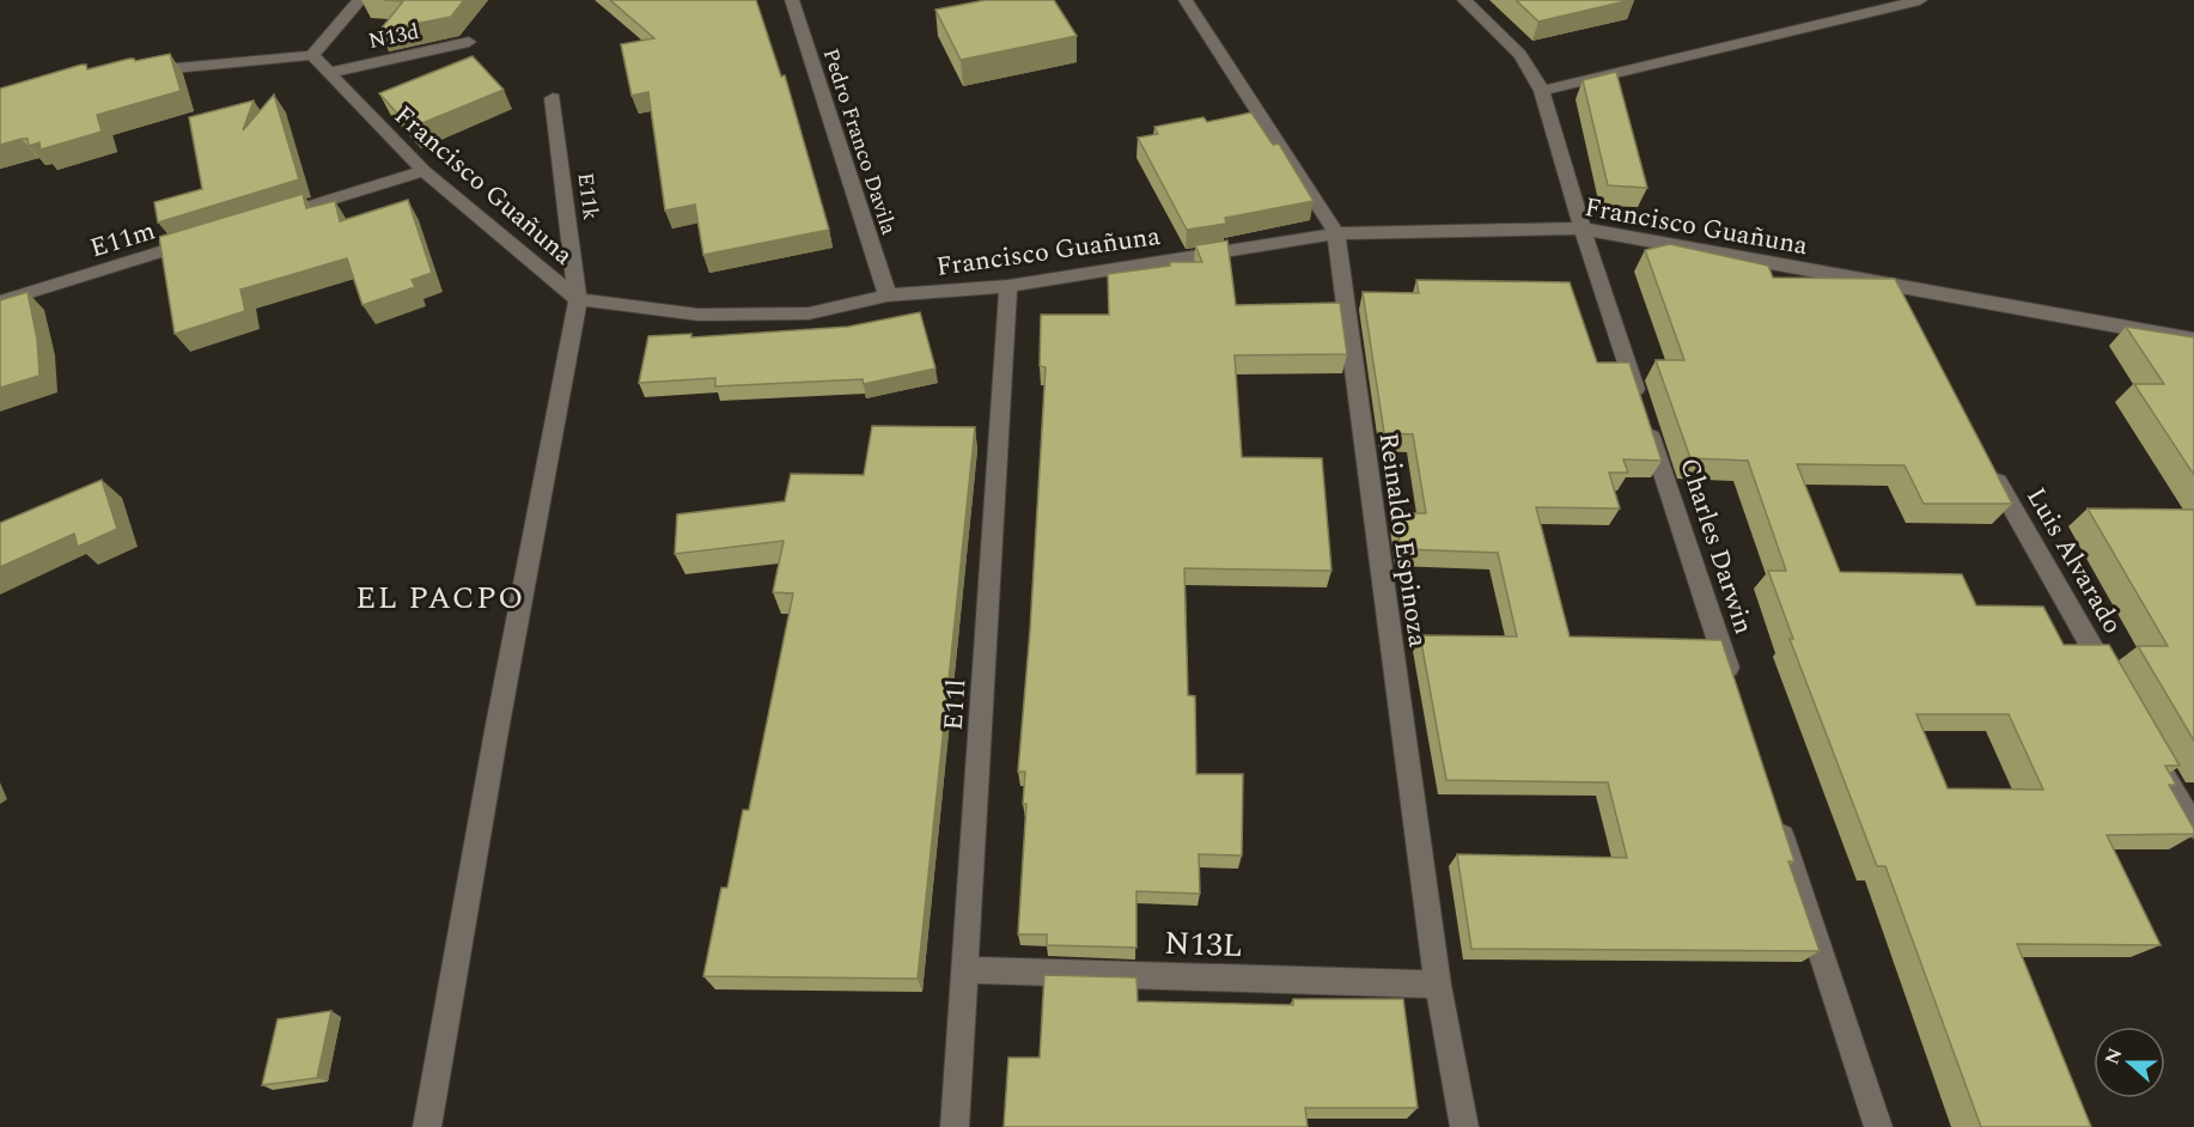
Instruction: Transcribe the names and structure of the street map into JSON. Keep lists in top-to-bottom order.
{
  "streets": {
    "street": [
      "N13d",
      "Pedro Franco Davila",
      "Francisco Guañuna",
      "E11k",
      "E11m",
      "Reinaldo Espinoza",
      "Charles Darwin",
      "Luis Alvarado",
      "E11l",
      "N13L"
    ]
  },
  "crossings": [
    ["N13d", "Francisco Guañuna"],
    ["Pedro Franco Davila", "Francisco Guañuna"],
    ["Francisco Guañuna", "E11k"],
    ["Francisco Guañuna", "Reinaldo Espinoza"],
    ["Francisco Guañuna", "Charles Darwin"],
    ["Francisco Guañuna", "E11l"],
    ["Reinaldo Espinoza", "N13L"],
    ["E11l", "N13L"]
  ],
  "districts": ["EL PACPO"],
  "north": "left"
}
